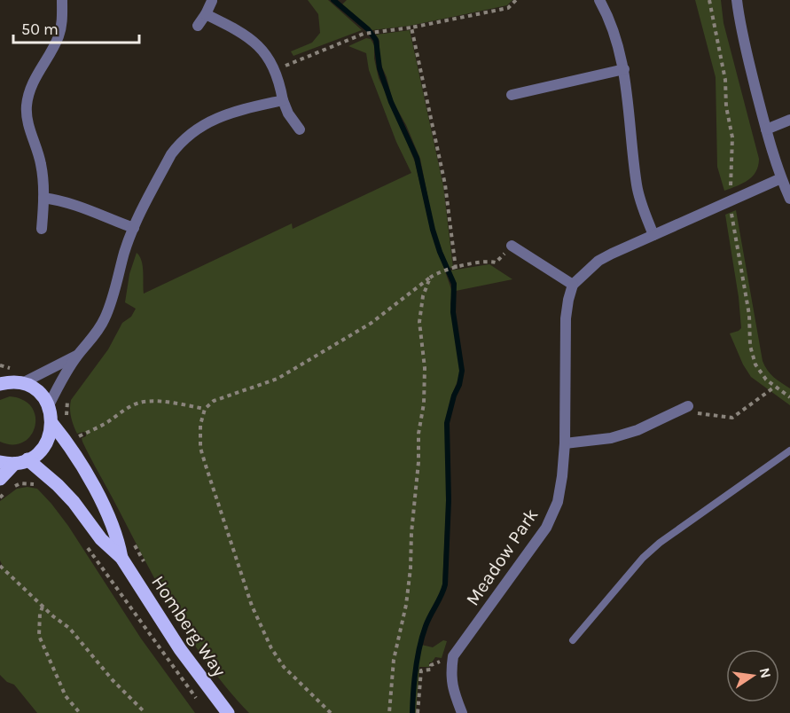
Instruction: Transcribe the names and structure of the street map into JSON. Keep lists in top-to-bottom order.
{
  "streets": {
    "main road": ["Homberg Way"],
    "street": ["Meadow Park"]
  },
  "scale_bar": "50 m",
  "north": "right"
}
